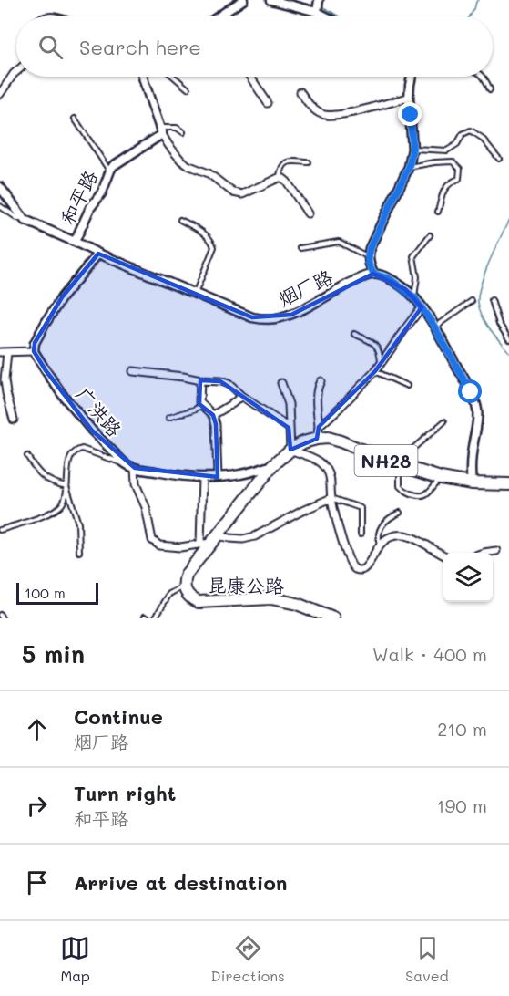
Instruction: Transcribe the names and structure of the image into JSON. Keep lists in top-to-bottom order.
{
  "streets": {
    "highway": ["NH28", "昆康公路"],
    "street": ["和平路", "烟厂路", "广洪路"]
  },
  "crossings": [
    ["和平路", "烟厂路"],
    ["广洪路", "昆康公路"],
    ["NH28", "昆康公路"]
  ],
  "scale_bar": "100 m",
  "page": {
    "search": "Search here",
    "scale": "100 m",
    "heading": ["5 min", "Walk · 400 m"],
    "list": [
      ["Continue", "烟厂路", "210 m"],
      ["Turn right", "和平路", "190 m"],
      "Arrive at destination"
    ],
    "nav": ["Map", "Directions", "Saved"]
  }
}
